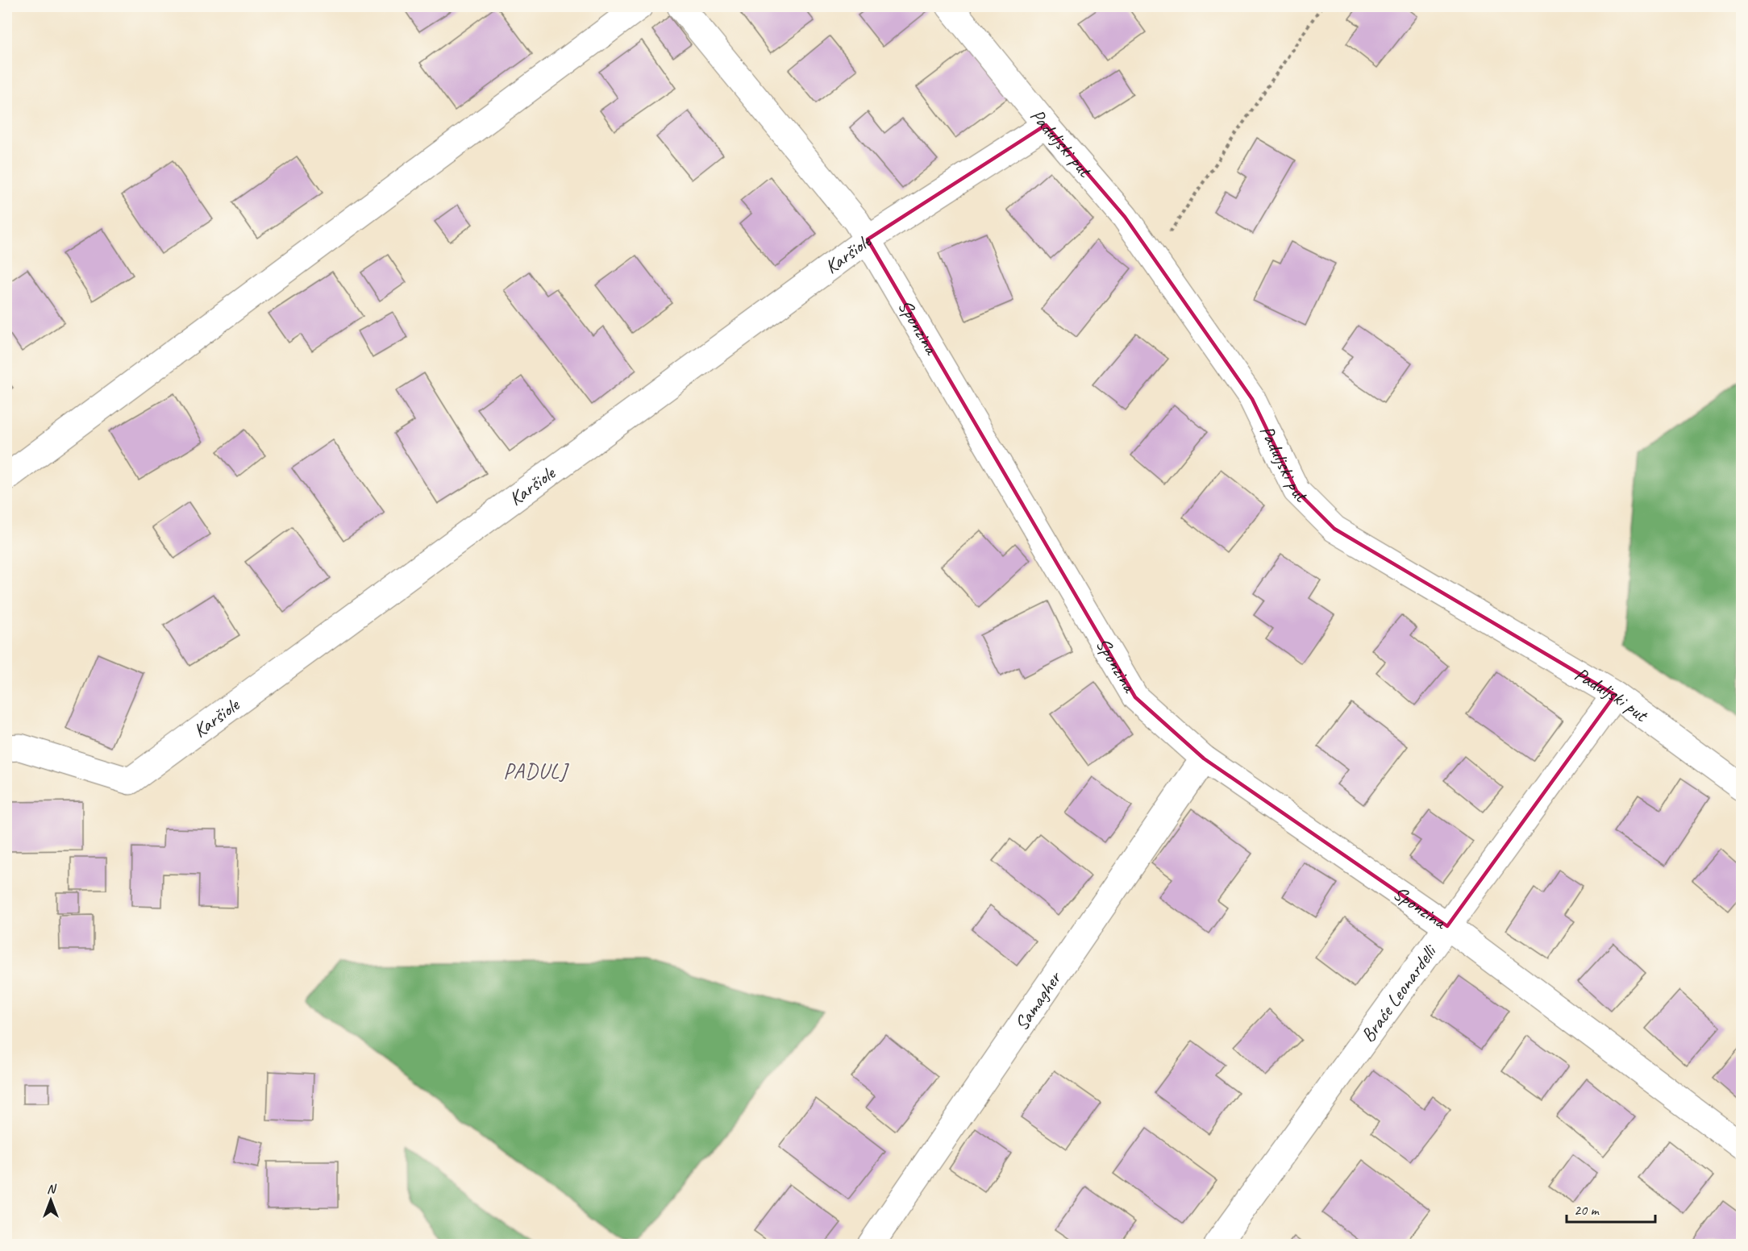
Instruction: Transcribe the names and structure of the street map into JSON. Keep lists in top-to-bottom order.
{
  "streets": {
    "street": [
      "Paduljski put",
      "Karšiole",
      "Sponzina",
      "Braće Leonardelli",
      "Samagher"
    ]
  },
  "crossings": [
    ["Paduljski put", "Karšiole"],
    ["Paduljski put", "Braće Leonardelli"],
    ["Karšiole", "Sponzina"],
    ["Sponzina", "Braće Leonardelli"],
    ["Sponzina", "Samagher"]
  ],
  "districts": ["PADULJ"],
  "scale_bar": "20 m",
  "north": "top"
}
